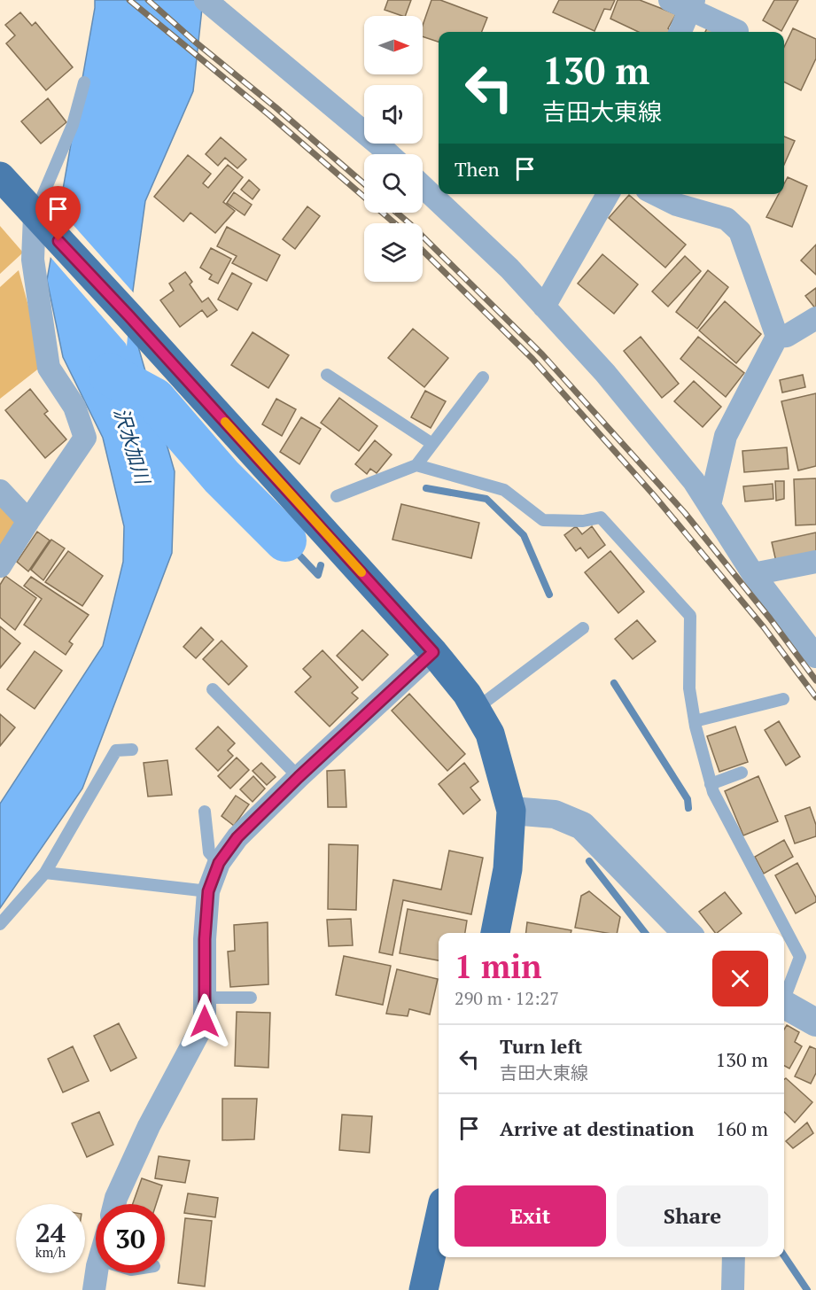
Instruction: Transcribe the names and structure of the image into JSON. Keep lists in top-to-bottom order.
{
  "water": ["沢水加川"],
  "north": "right",
  "page": {
    "turn": ["130 m", "吉田大東線"],
    "then": "Then",
    "heading": ["1 min", "290 m · 12:27"],
    "list": [
      {
        "name": "Turn left",
        "note": "吉田大東線",
        "value": "130 m"
      },
      {
        "name": "Arrive at destination",
        "value": "160 m"
      }
    ],
    "buttons": ["Exit", "Share"],
    "speed": "24 km/h",
    "limit": "30"
  }
}
